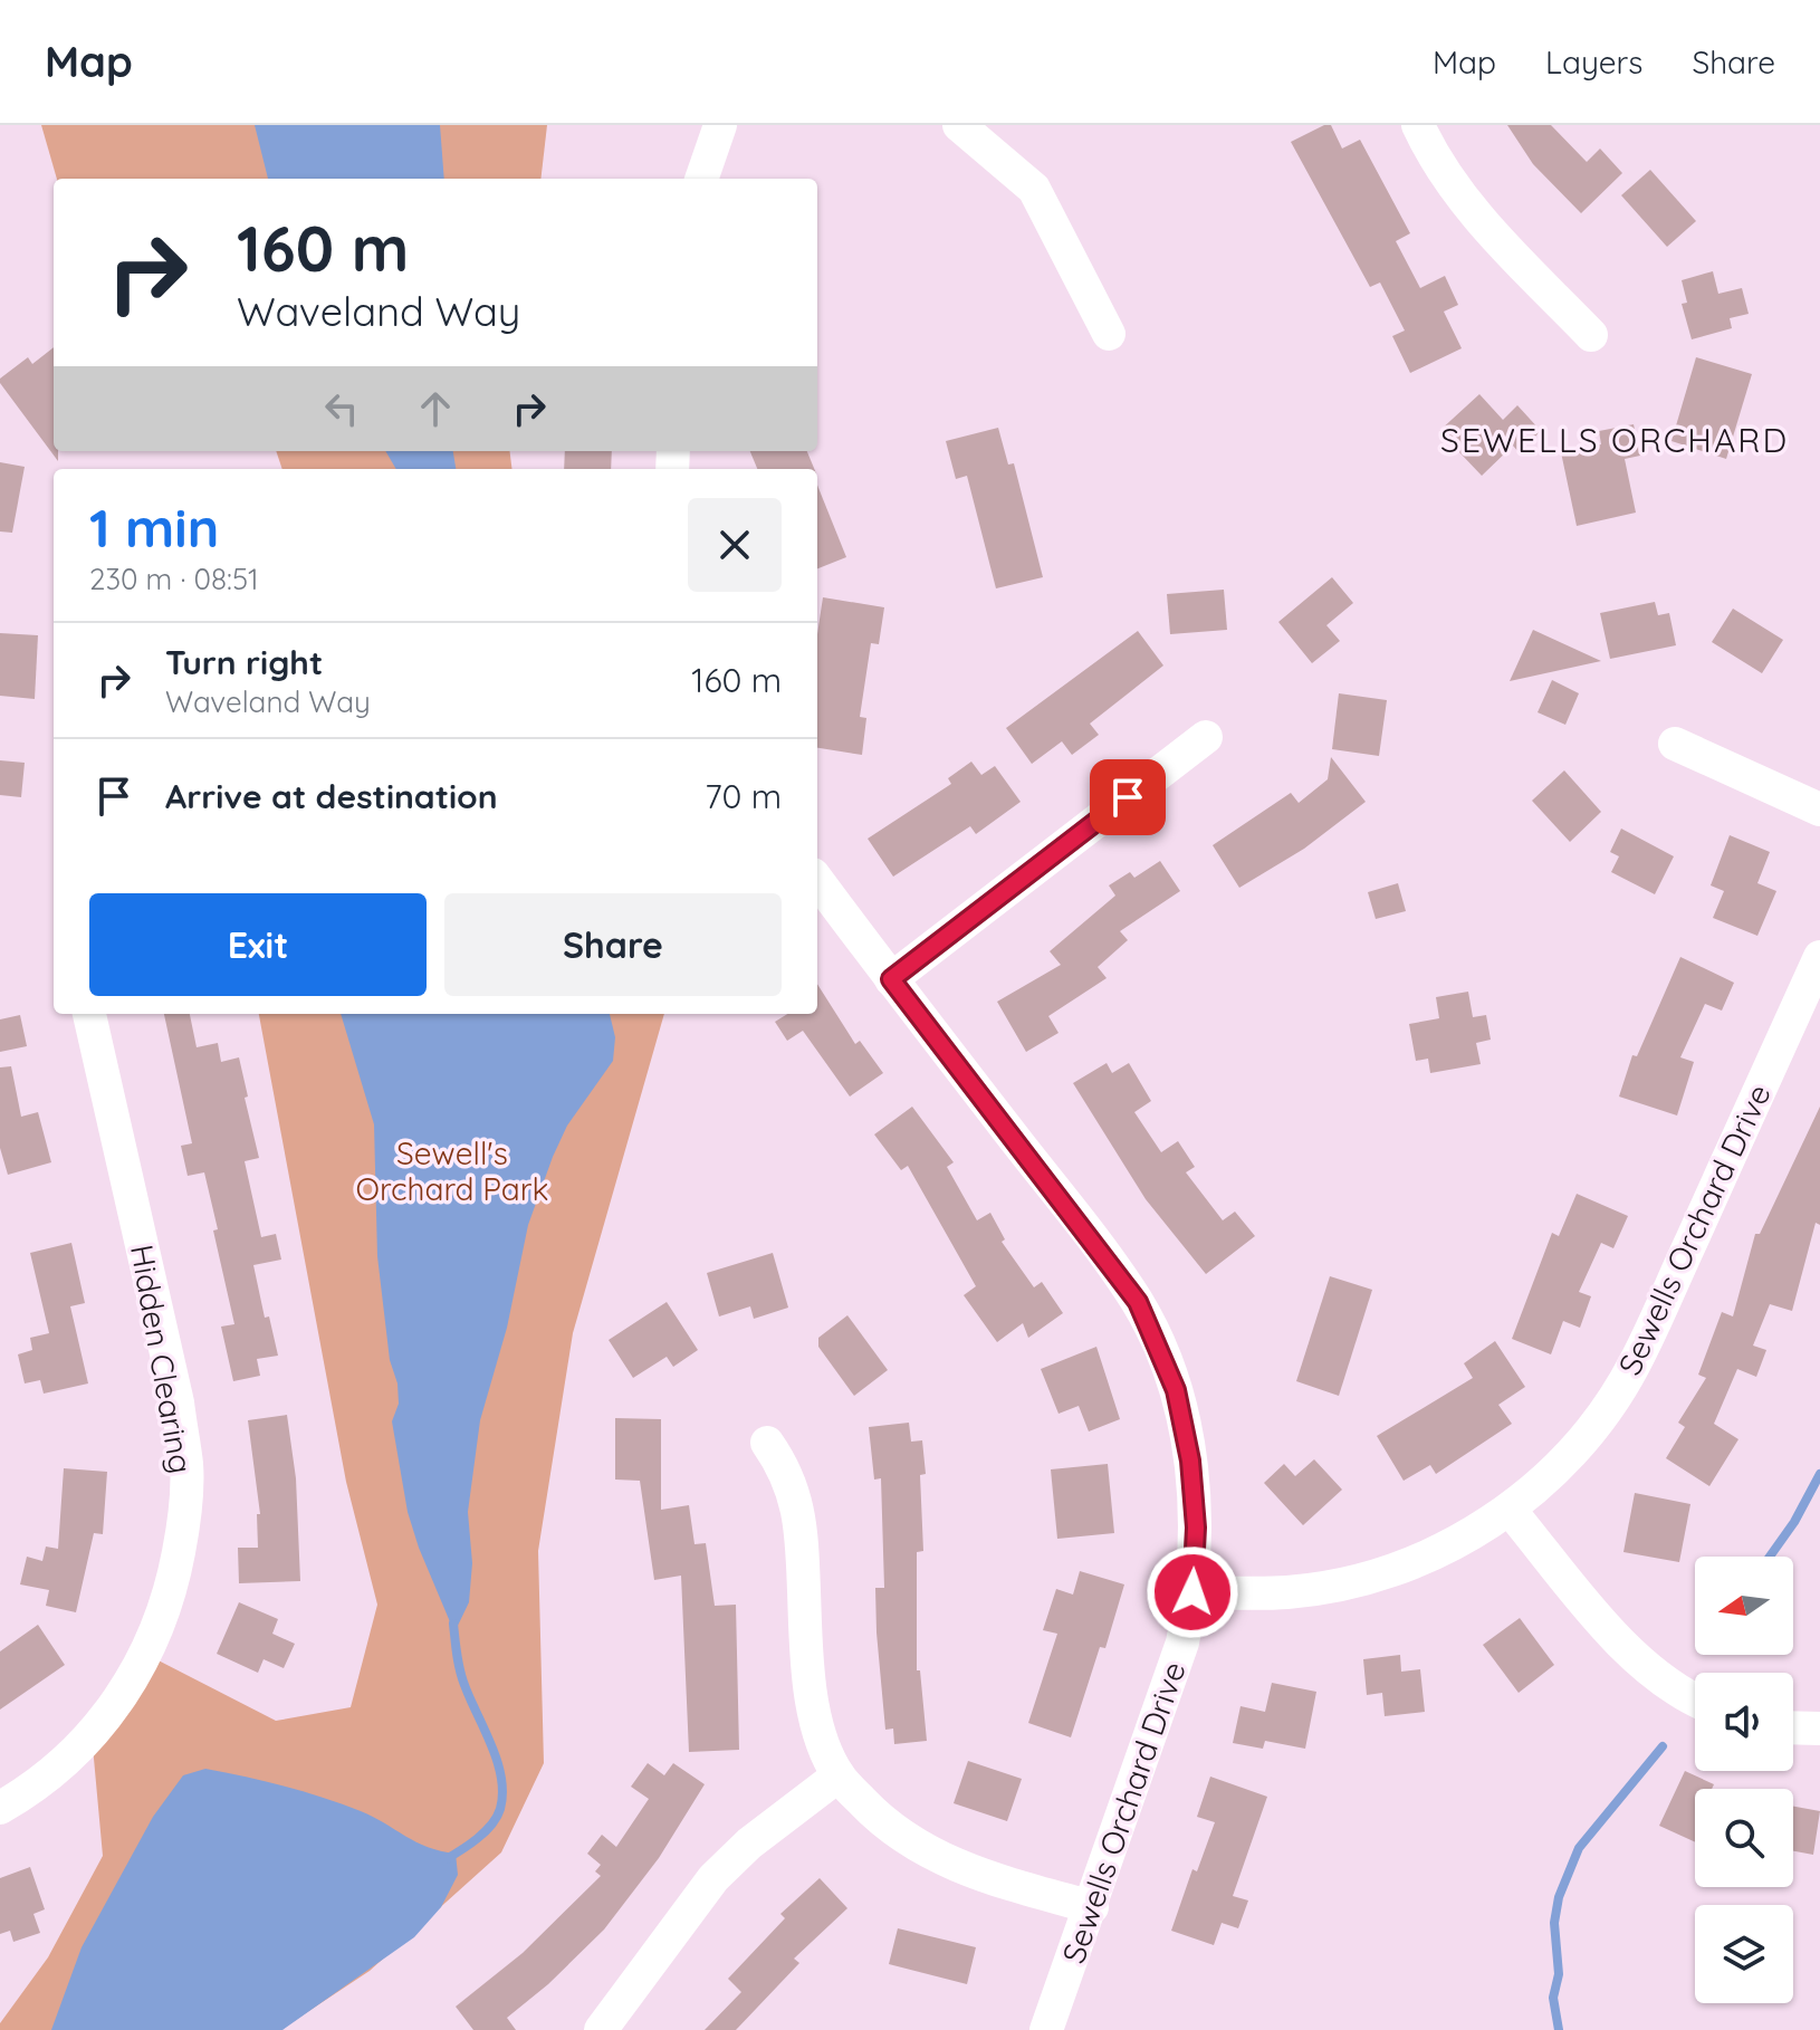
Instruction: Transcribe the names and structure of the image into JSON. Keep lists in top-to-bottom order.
{
  "streets": {
    "street": ["Sewells Orchard Drive", "Hidden Clearing"]
  },
  "districts": ["SEWELLS ORCHARD"],
  "parks": ["Sewell's Orchard Park"],
  "north": "left",
  "page": {
    "header": "Map",
    "nav": ["Map", "Layers", "Share"],
    "turn": ["160 m", "Waveland Way"],
    "heading": ["1 min", "230 m · 08:51"],
    "list": [
      {
        "name": "Turn right",
        "note": "Waveland Way",
        "value": "160 m"
      },
      {
        "name": "Arrive at destination",
        "value": "70 m"
      }
    ],
    "buttons": ["Exit", "Share"]
  }
}
